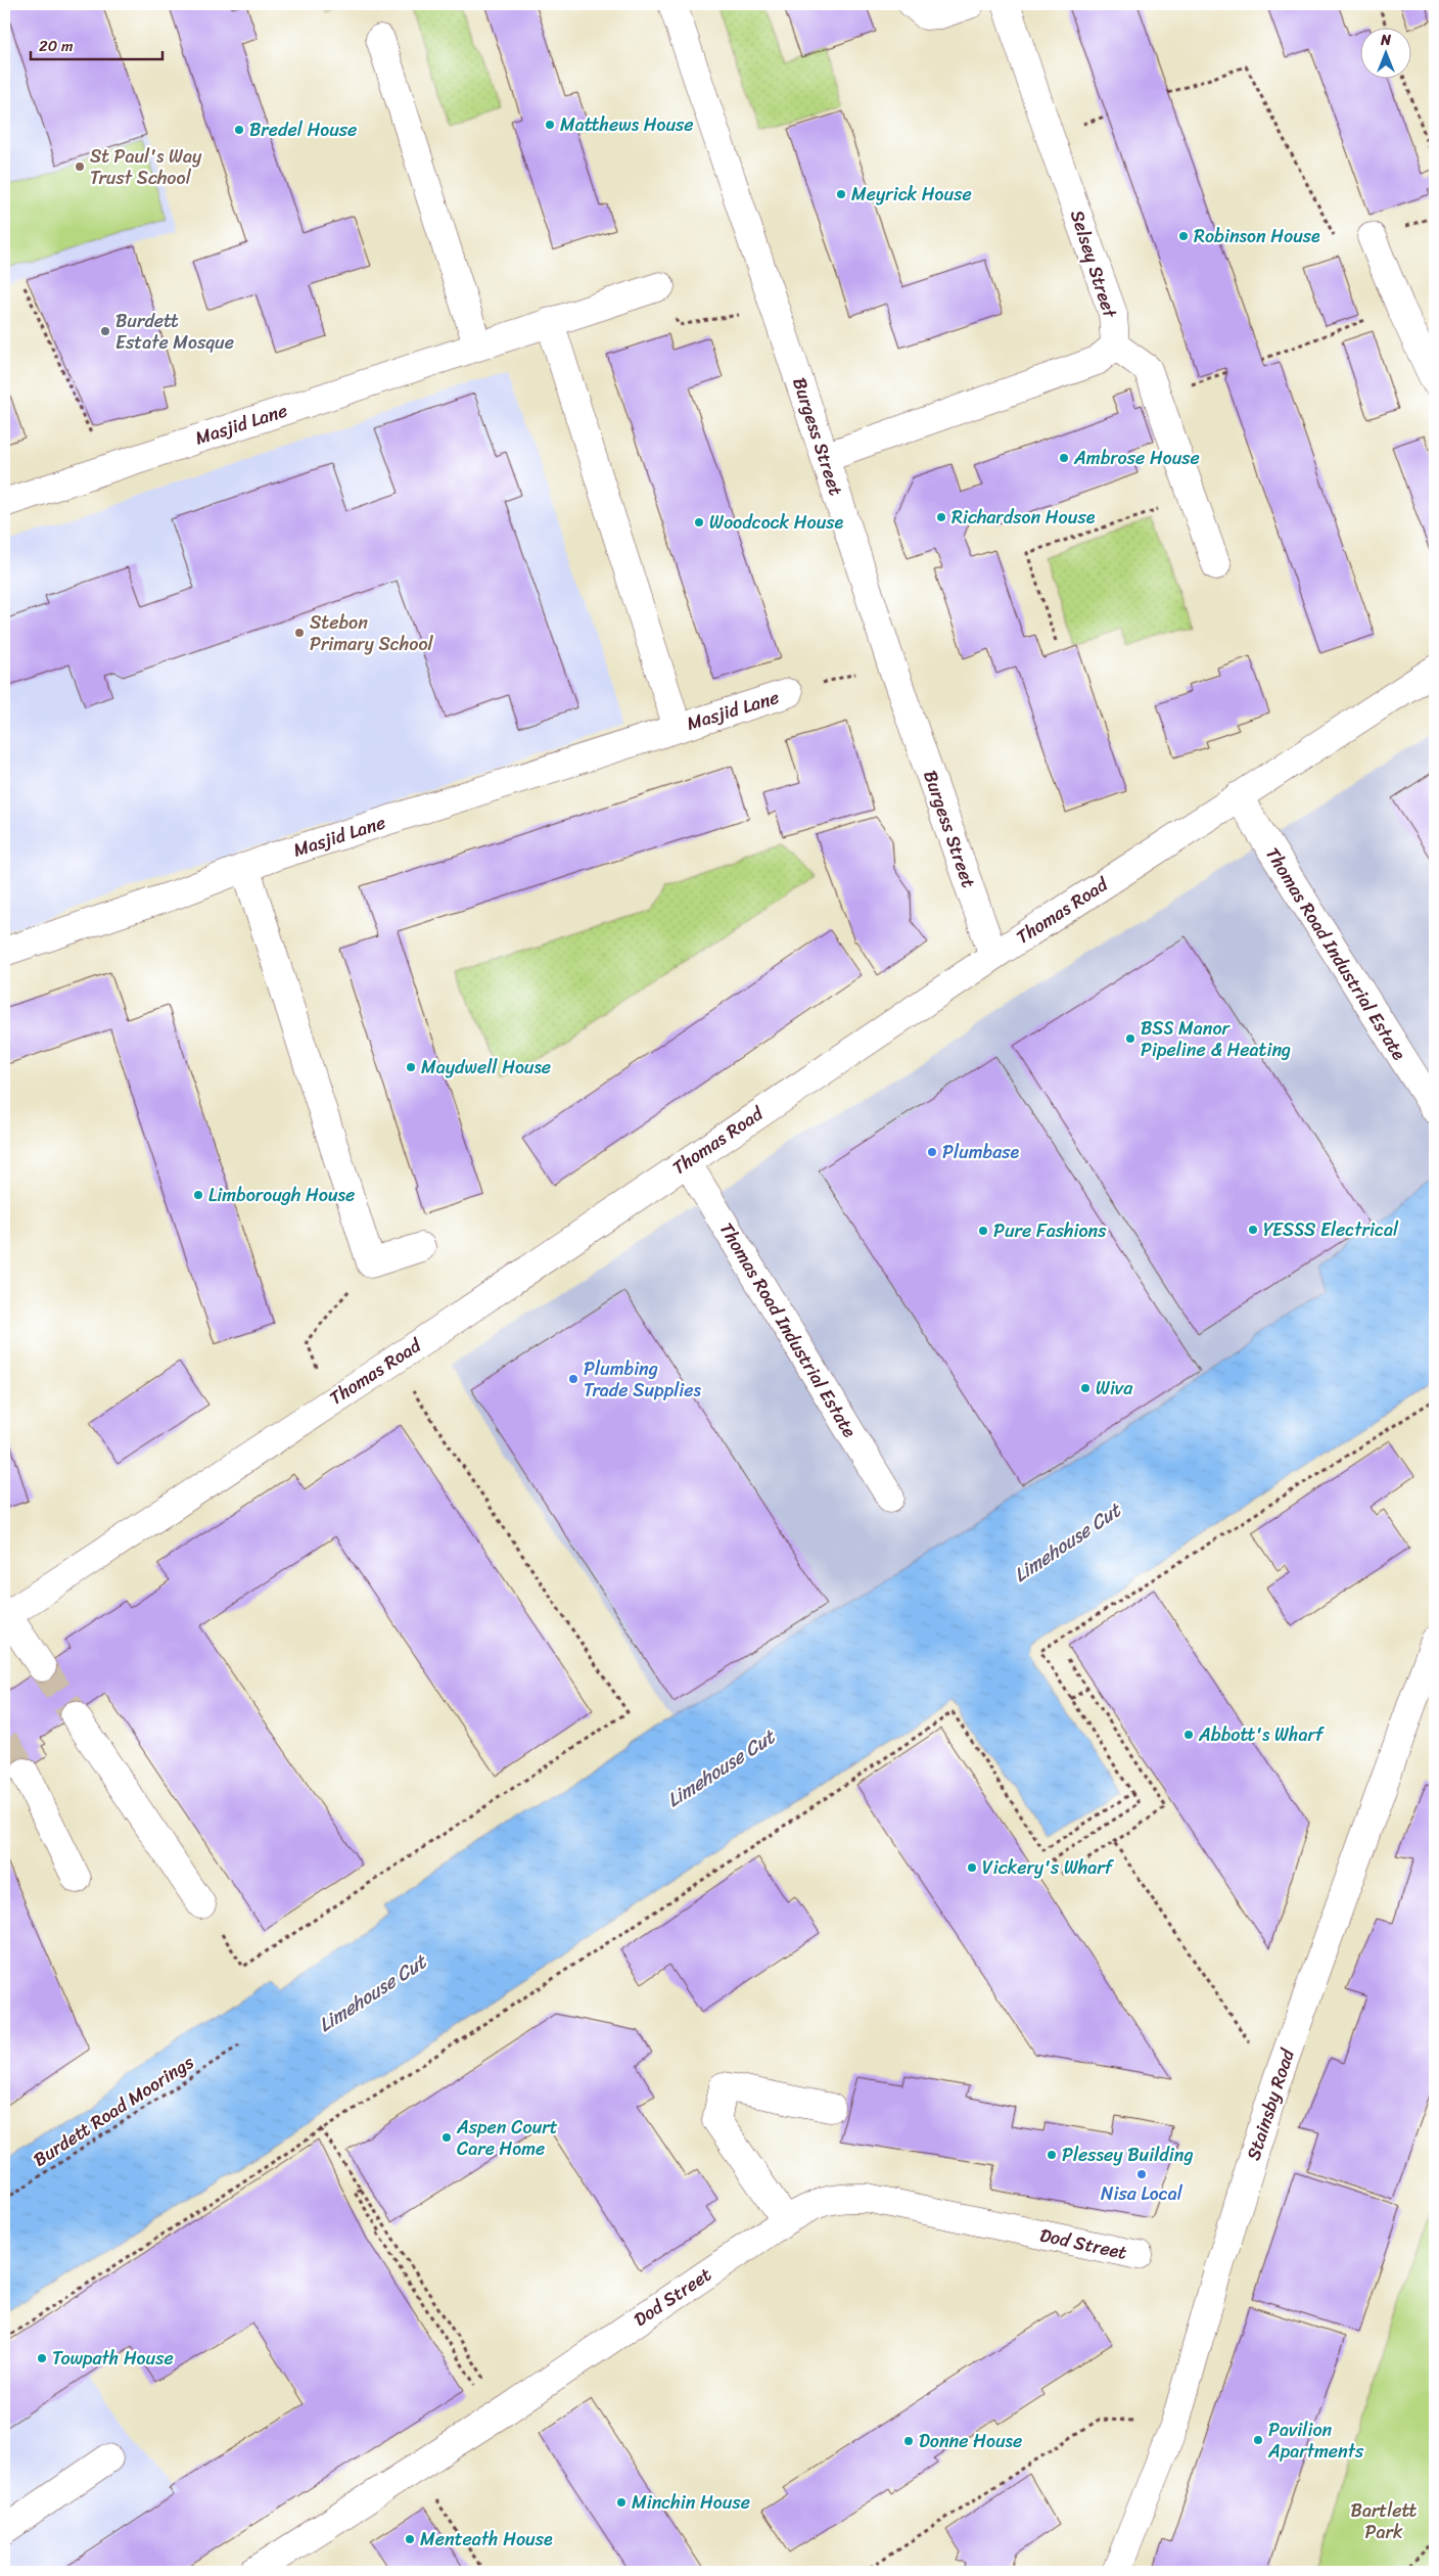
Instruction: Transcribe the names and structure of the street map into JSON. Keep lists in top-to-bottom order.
{
  "streets": {
    "street": [
      "Selsey Street",
      "Masjid Lane",
      "Burgess Street",
      "Thomas Road",
      "Thomas Road Industrial Estate",
      "Stainsby Road",
      "Dod Street"
    ],
    "path": ["Burdett Road Moorings"]
  },
  "crossings": [
    ["Burgess Street", "Thomas Road"],
    ["Thomas Road", "Thomas Road Industrial Estate"]
  ],
  "water": ["Limehouse Cut"],
  "parks": ["Bartlett Park"],
  "places": [
    "Matthews House",
    "Bredel House",
    "St Paul's Way Trust School",
    "Meyrick House",
    "Robinson House",
    "Burdett Estate Mosque",
    "Ambrose House",
    "Richardson House",
    "Woodcock House",
    "Stebon Primary School",
    "BSS Manor Pipeline & Heating",
    "Maydwell House",
    "Plumbase",
    "Limborough House",
    "YESSS Electrical",
    "Pure Fashions",
    "Plumbing Trade Supplies",
    "Wiva",
    "Abbott's Wharf",
    "Vickery's Wharf",
    "Aspen Court Care Home",
    "Plessey Building",
    "Nisa Local",
    "Towpath House",
    "Pavilion Apartments",
    "Donne House",
    "Minchin House",
    "Menteath House"
  ],
  "scale_bar": "20 m",
  "north": "top"
}
